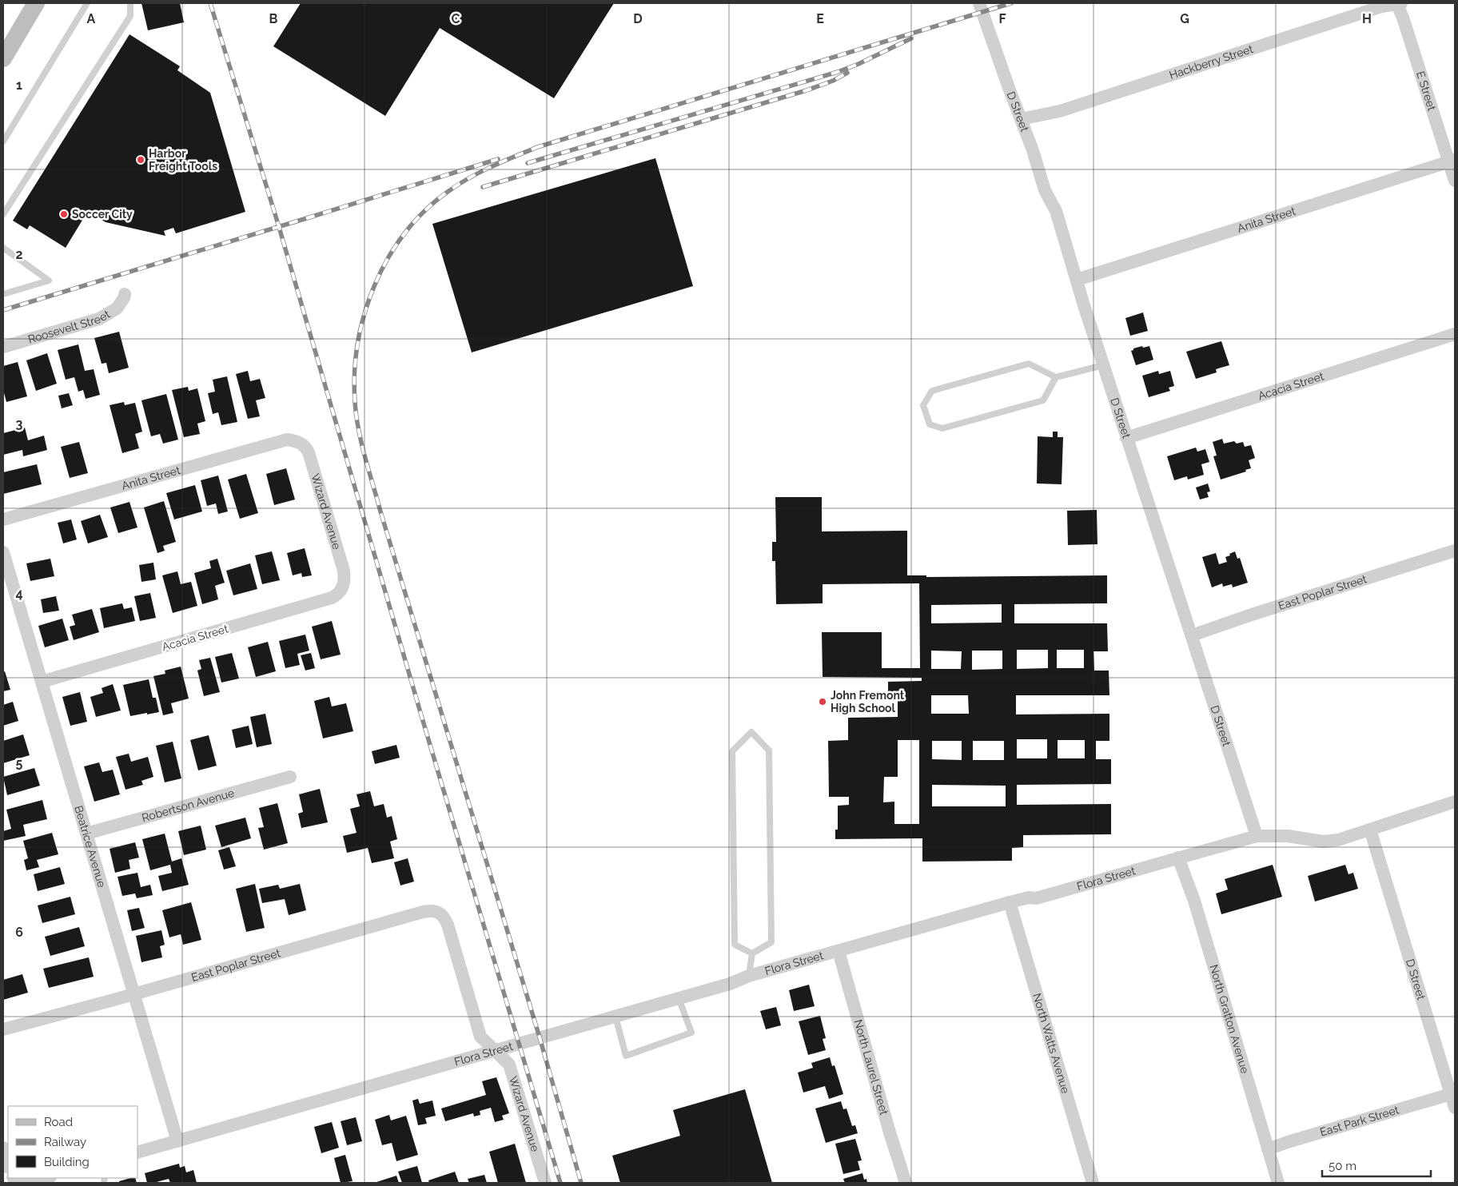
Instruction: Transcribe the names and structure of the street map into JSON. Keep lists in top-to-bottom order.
{
  "streets": {
    "street": [
      "Hackberry Street",
      "E Street",
      "D Street",
      "Anita Street",
      "Roosevelt Street",
      "Acacia Street",
      "Wizard Avenue",
      "East Poplar Street",
      "Robertson Avenue",
      "Beatrice Avenue",
      "Flora Street",
      "North Gratton Avenue",
      "North Watts Avenue",
      "North Laurel Street",
      "East Park Street"
    ]
  },
  "crossings": [
    ["Hackberry Street", "E Street"],
    ["Hackberry Street", "D Street"],
    ["E Street", "Anita Street"],
    ["D Street", "Anita Street"],
    ["D Street", "Acacia Street"],
    ["D Street", "East Poplar Street"],
    ["D Street", "Flora Street"],
    ["D Street", "East Park Street"],
    ["Anita Street", "Wizard Avenue"],
    ["Acacia Street", "Wizard Avenue"],
    ["Acacia Street", "Beatrice Avenue"],
    ["Wizard Avenue", "East Poplar Street"],
    ["Wizard Avenue", "Flora Street"],
    ["East Poplar Street", "Beatrice Avenue"],
    ["Robertson Avenue", "Beatrice Avenue"],
    ["Beatrice Avenue", "Flora Street"],
    ["Flora Street", "North Gratton Avenue"],
    ["Flora Street", "North Watts Avenue"],
    ["Flora Street", "North Laurel Street"],
    ["North Gratton Avenue", "East Park Street"]
  ],
  "places": ["Harbor Freight Tools", "Soccer City", "John Fremont High School"],
  "legend": ["Road", "Railway", "Building"],
  "scale_bar": "50 m",
  "grid": {
    "columns": [
      "A",
      "B",
      "C",
      "D",
      "E",
      "F",
      "G",
      "H"
    ],
    "rows": [
      "1",
      "2",
      "3",
      "4",
      "5",
      "6"
    ]
  }
}
